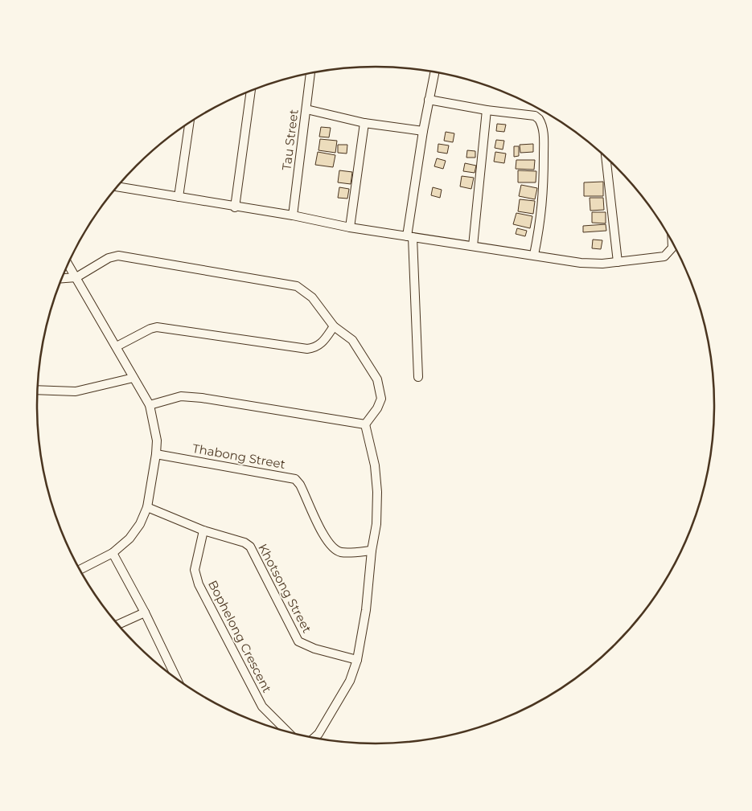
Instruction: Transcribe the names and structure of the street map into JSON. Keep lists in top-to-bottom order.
{
  "streets": {
    "street": [
      "Tau Street",
      "Thabong Street",
      "Khotsong Street",
      "Bophelong Crescent"
    ]
  },
  "crossings": [
    ["Khotsong Street", "Bophelong Crescent"]
  ]
}
